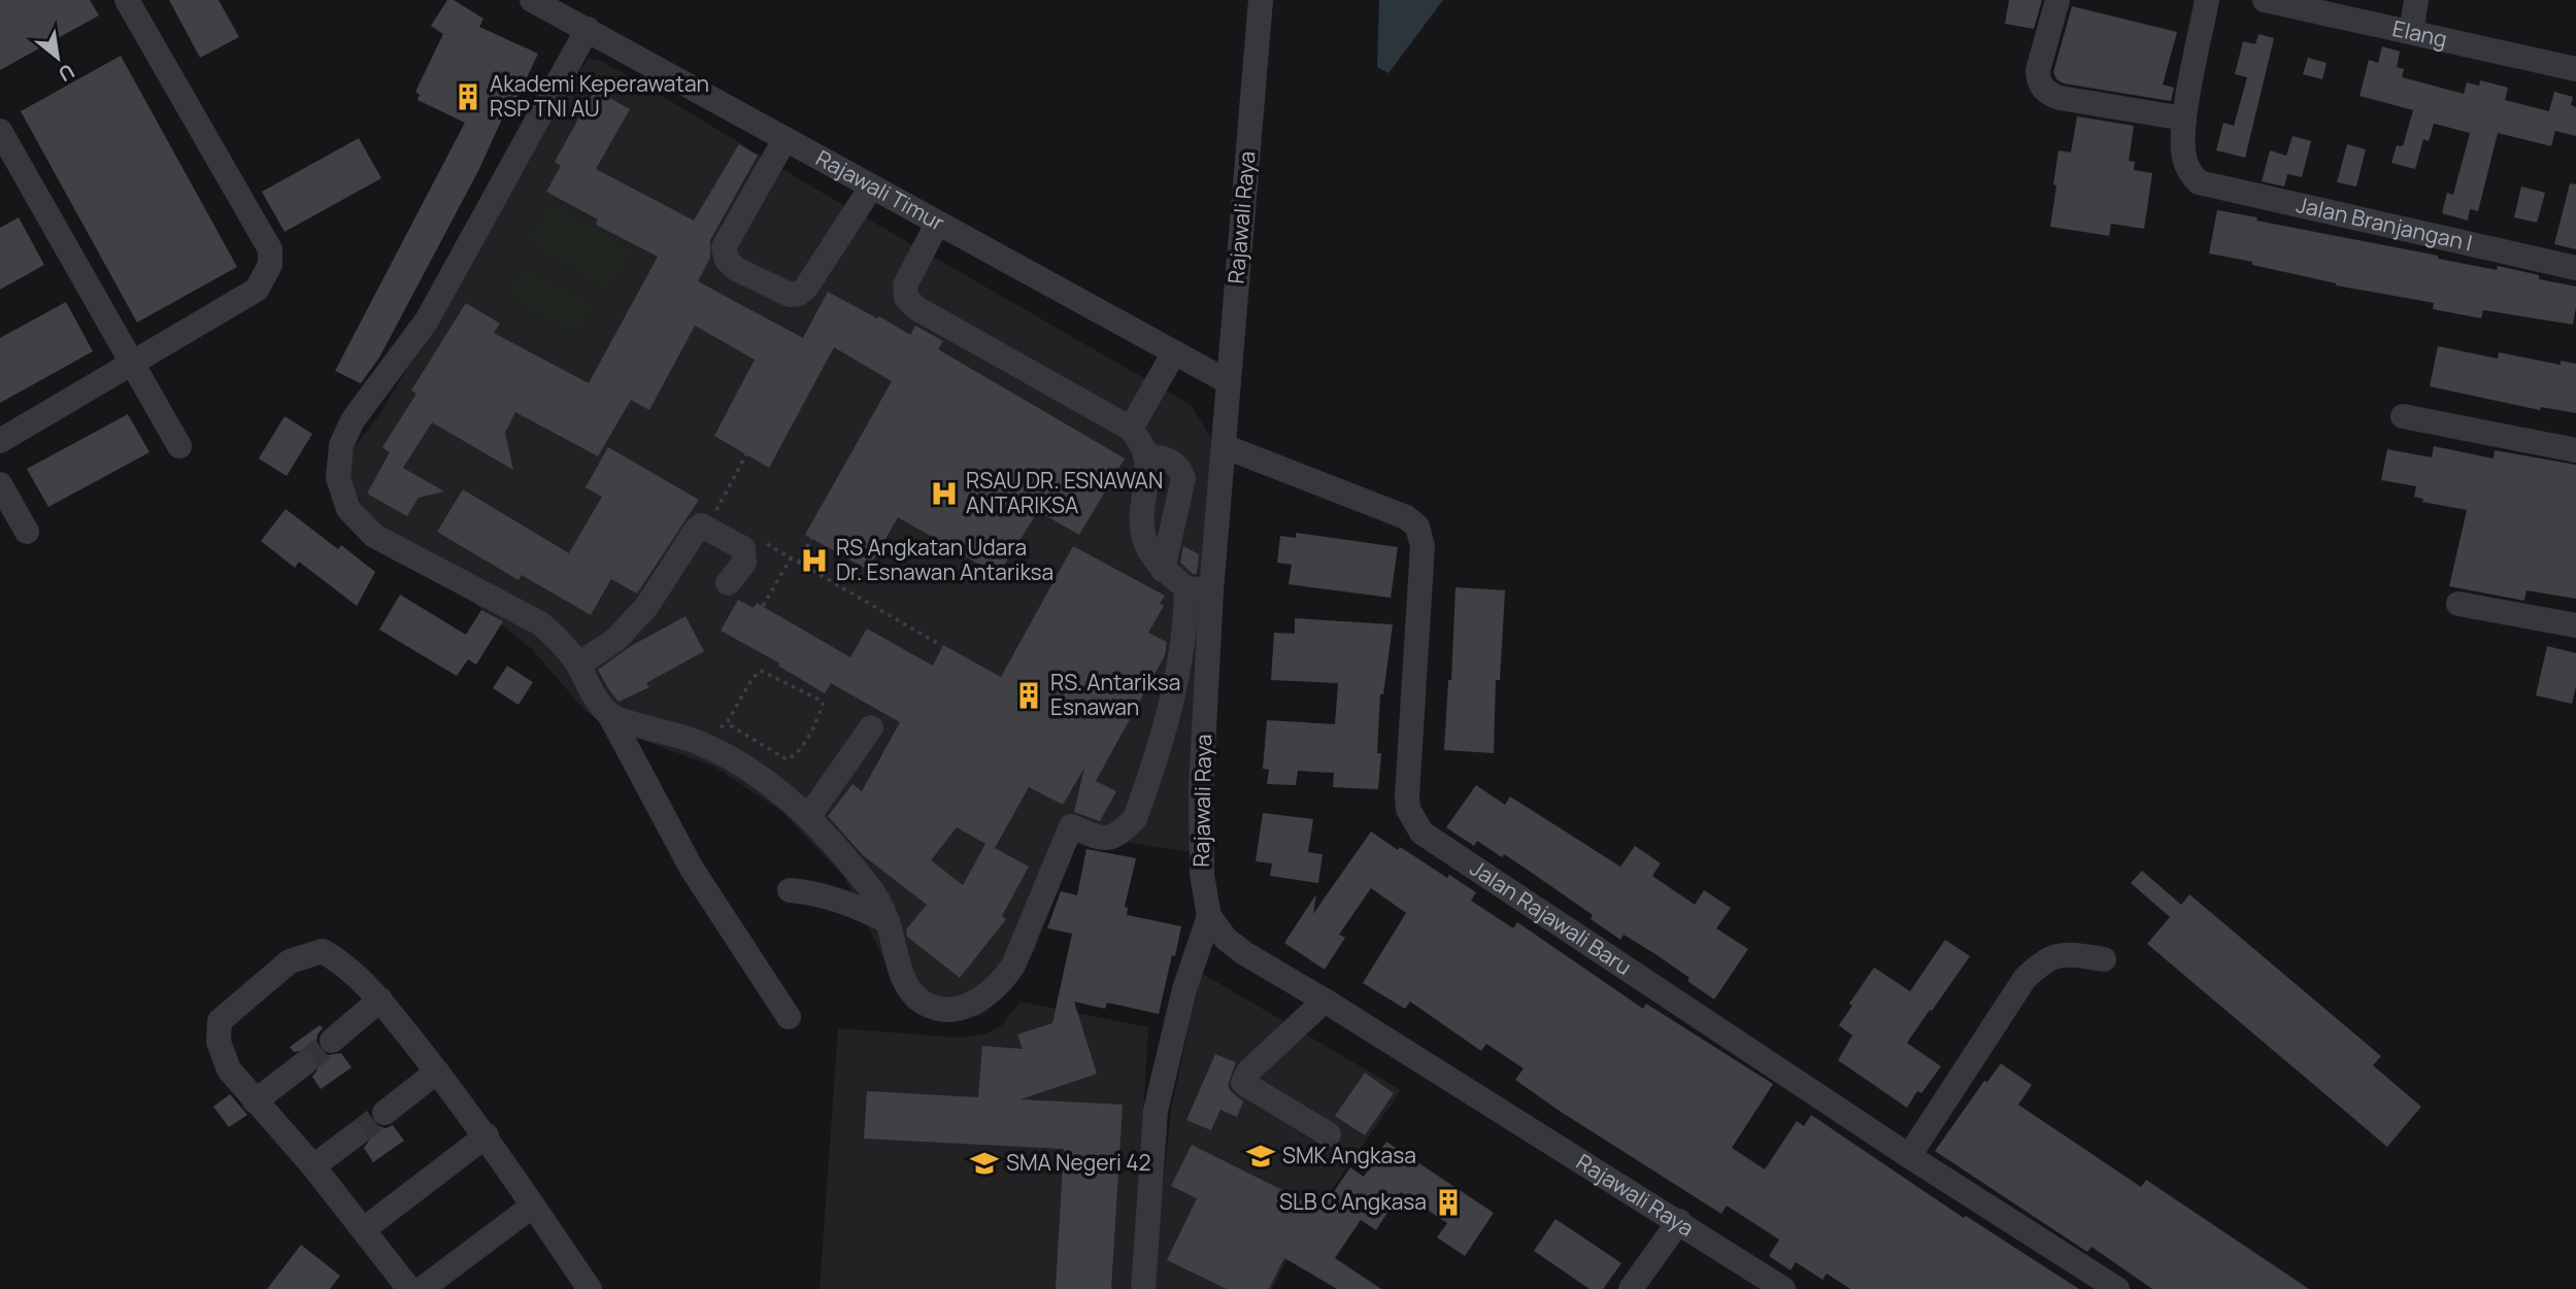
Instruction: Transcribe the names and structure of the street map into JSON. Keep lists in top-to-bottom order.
{
  "streets": {
    "street": [
      "Elang",
      "Rajawali Timur",
      "Rajawali Raya",
      "Jalan Branjangan I",
      "Jalan Rajawali Baru"
    ]
  },
  "crossings": [
    ["Rajawali Timur", "Rajawali Raya"],
    ["Rajawali Raya", "Jalan Rajawali Baru"]
  ],
  "places": {
    "building": ["Akademi Keperawatan RSP TNI AU", "RS. Antariksa Esnawan", "SLB C Angkasa"],
    "hospital": ["RSAU DR. ESNAWAN ANTARIKSA", "RS Angkatan Udara Dr. Esnawan Antariksa"],
    "school or university": ["SMK Angkasa", "SMA Negeri 42"]
  },
  "north": "bottom right"
}
